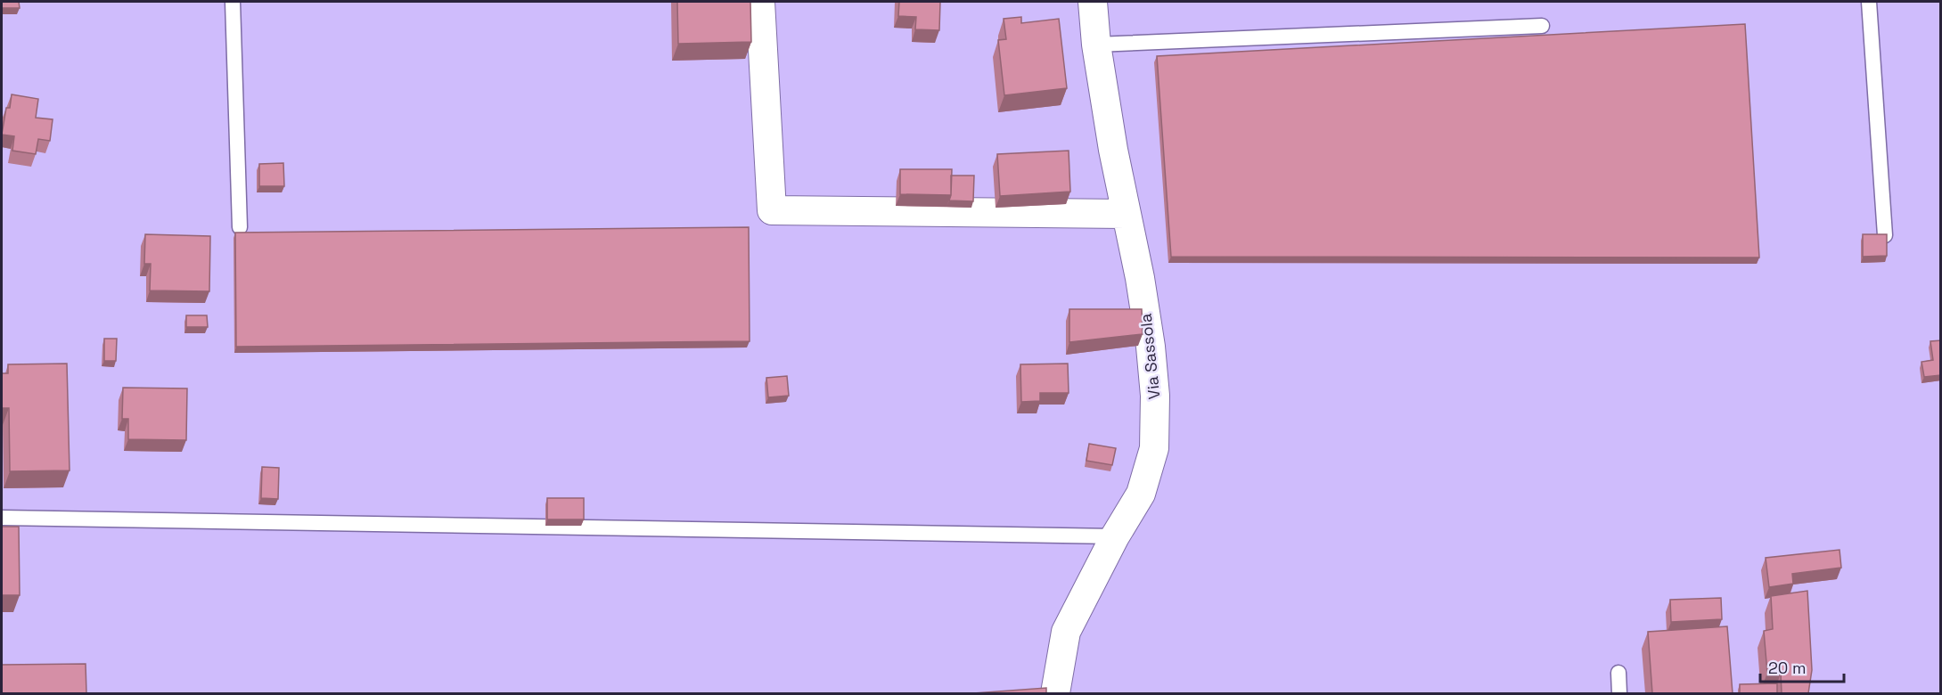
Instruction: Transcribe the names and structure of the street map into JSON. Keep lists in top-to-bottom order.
{
  "streets": {
    "street": ["Via Sassola"]
  },
  "scale_bar": "20 m"
}
